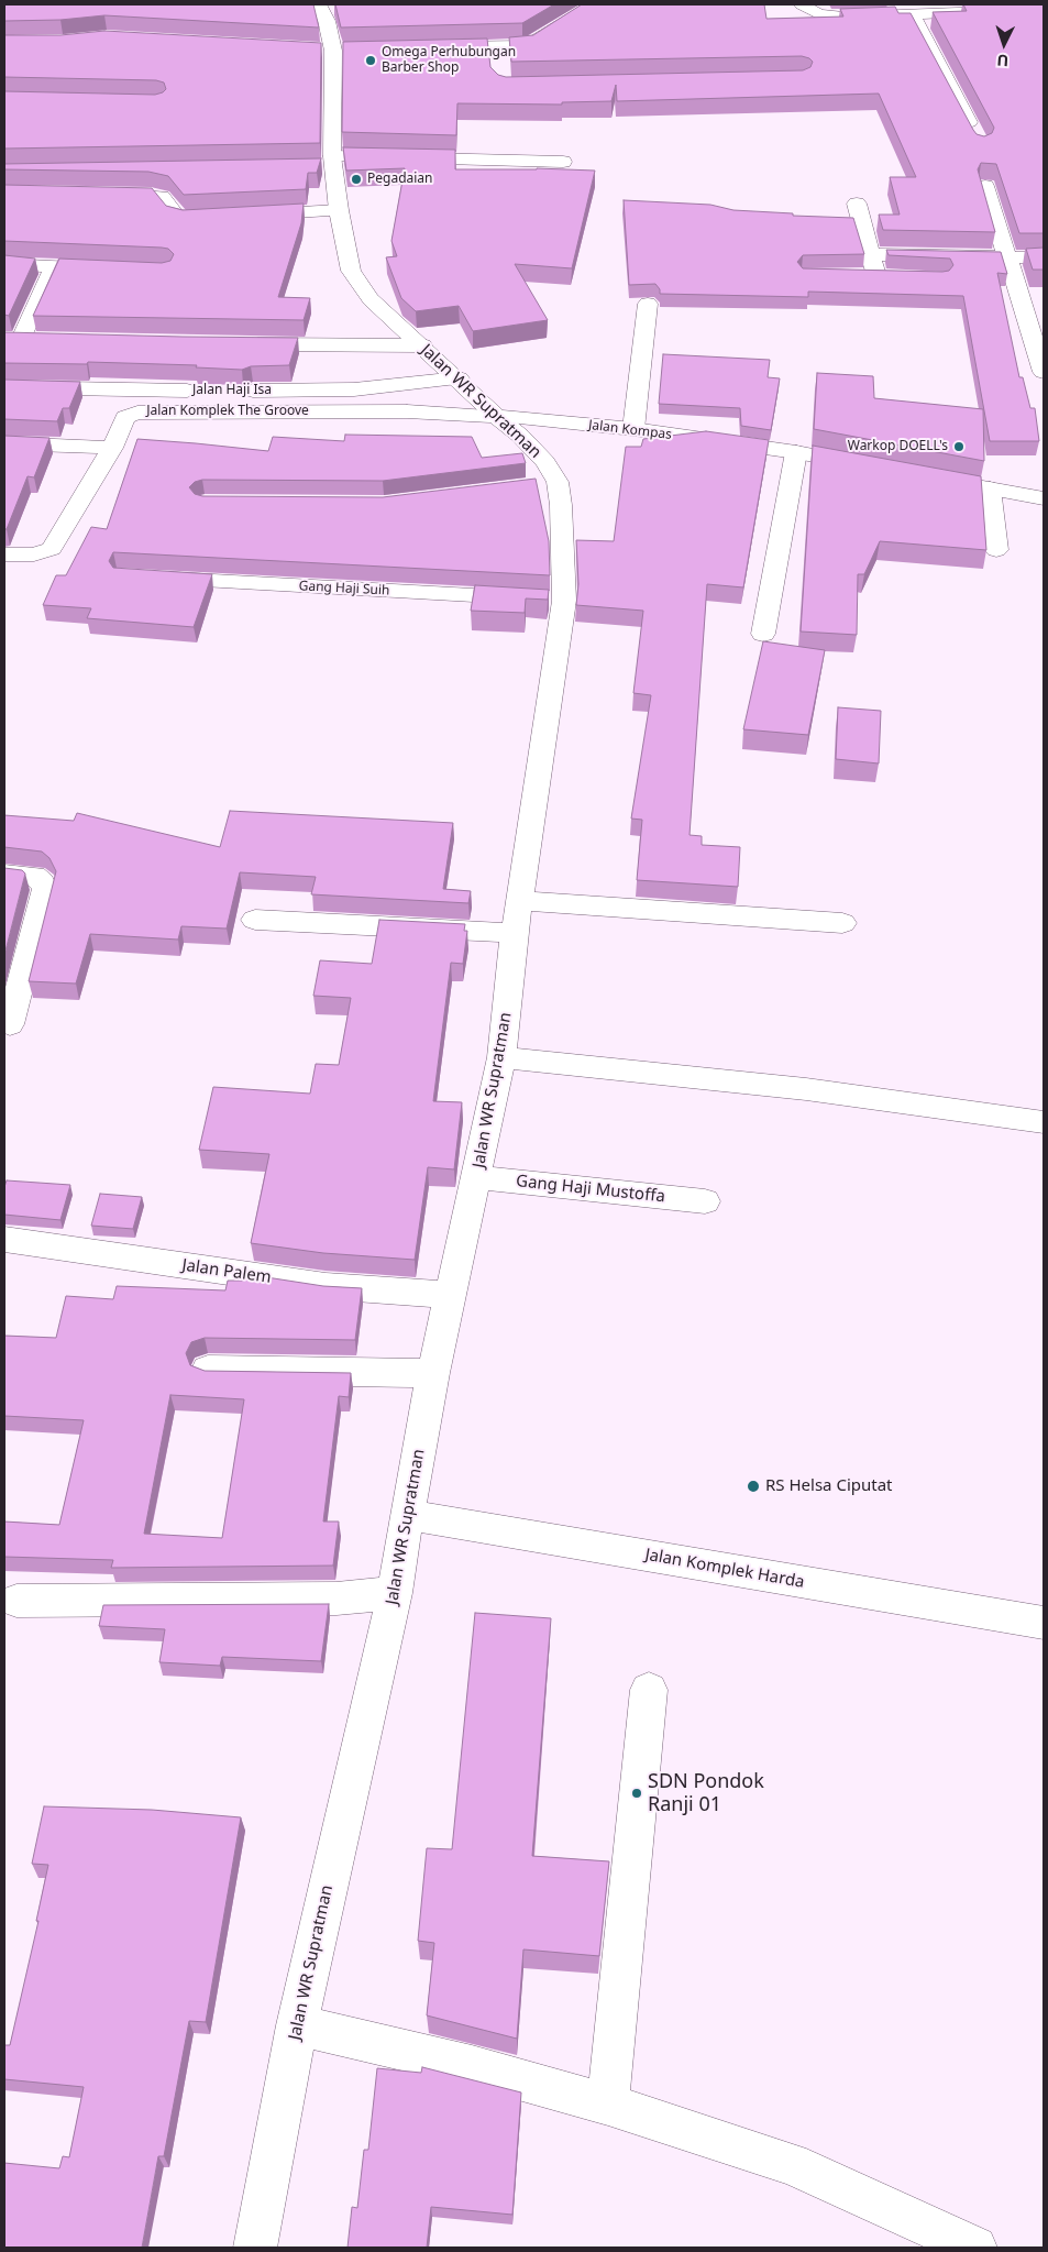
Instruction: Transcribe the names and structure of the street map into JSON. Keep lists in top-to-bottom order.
{
  "streets": {
    "street": [
      "Jalan Haji Isa",
      "Jalan WR Supratman",
      "Jalan Komplek The Groove",
      "Jalan Kompas",
      "Gang Haji Suih",
      "Gang Haji Mustoffa",
      "Jalan Palem",
      "Jalan Komplek Harda"
    ]
  },
  "crossings": [
    ["Jalan Haji Isa", "Jalan WR Supratman"],
    ["Jalan WR Supratman", "Jalan Komplek The Groove"],
    ["Jalan WR Supratman", "Jalan Kompas"],
    ["Jalan WR Supratman", "Gang Haji Suih"],
    ["Jalan WR Supratman", "Gang Haji Mustoffa"],
    ["Jalan WR Supratman", "Jalan Palem"],
    ["Jalan WR Supratman", "Jalan Komplek Harda"],
    ["Jalan Komplek The Groove", "Jalan Kompas"]
  ],
  "places": [
    "Omega Perhubungan Barber Shop",
    "Pegadaian",
    "Warkop DOELL's",
    "RS Helsa Ciputat",
    "SDN Pondok Ranji 01"
  ],
  "north": "bottom"
}
